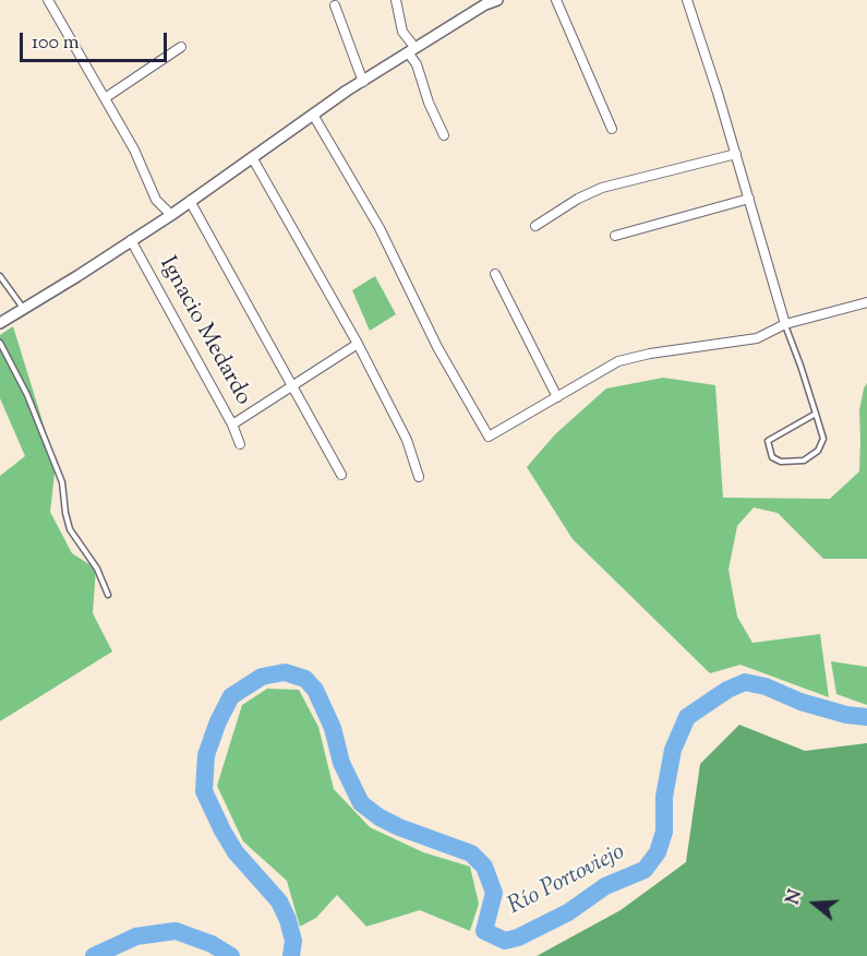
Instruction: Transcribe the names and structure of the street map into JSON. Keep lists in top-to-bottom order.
{
  "streets": {
    "street": ["Ignacio Medardo"]
  },
  "water": ["Río Portoviejo"],
  "scale_bar": "100 m",
  "north": "left"
}
